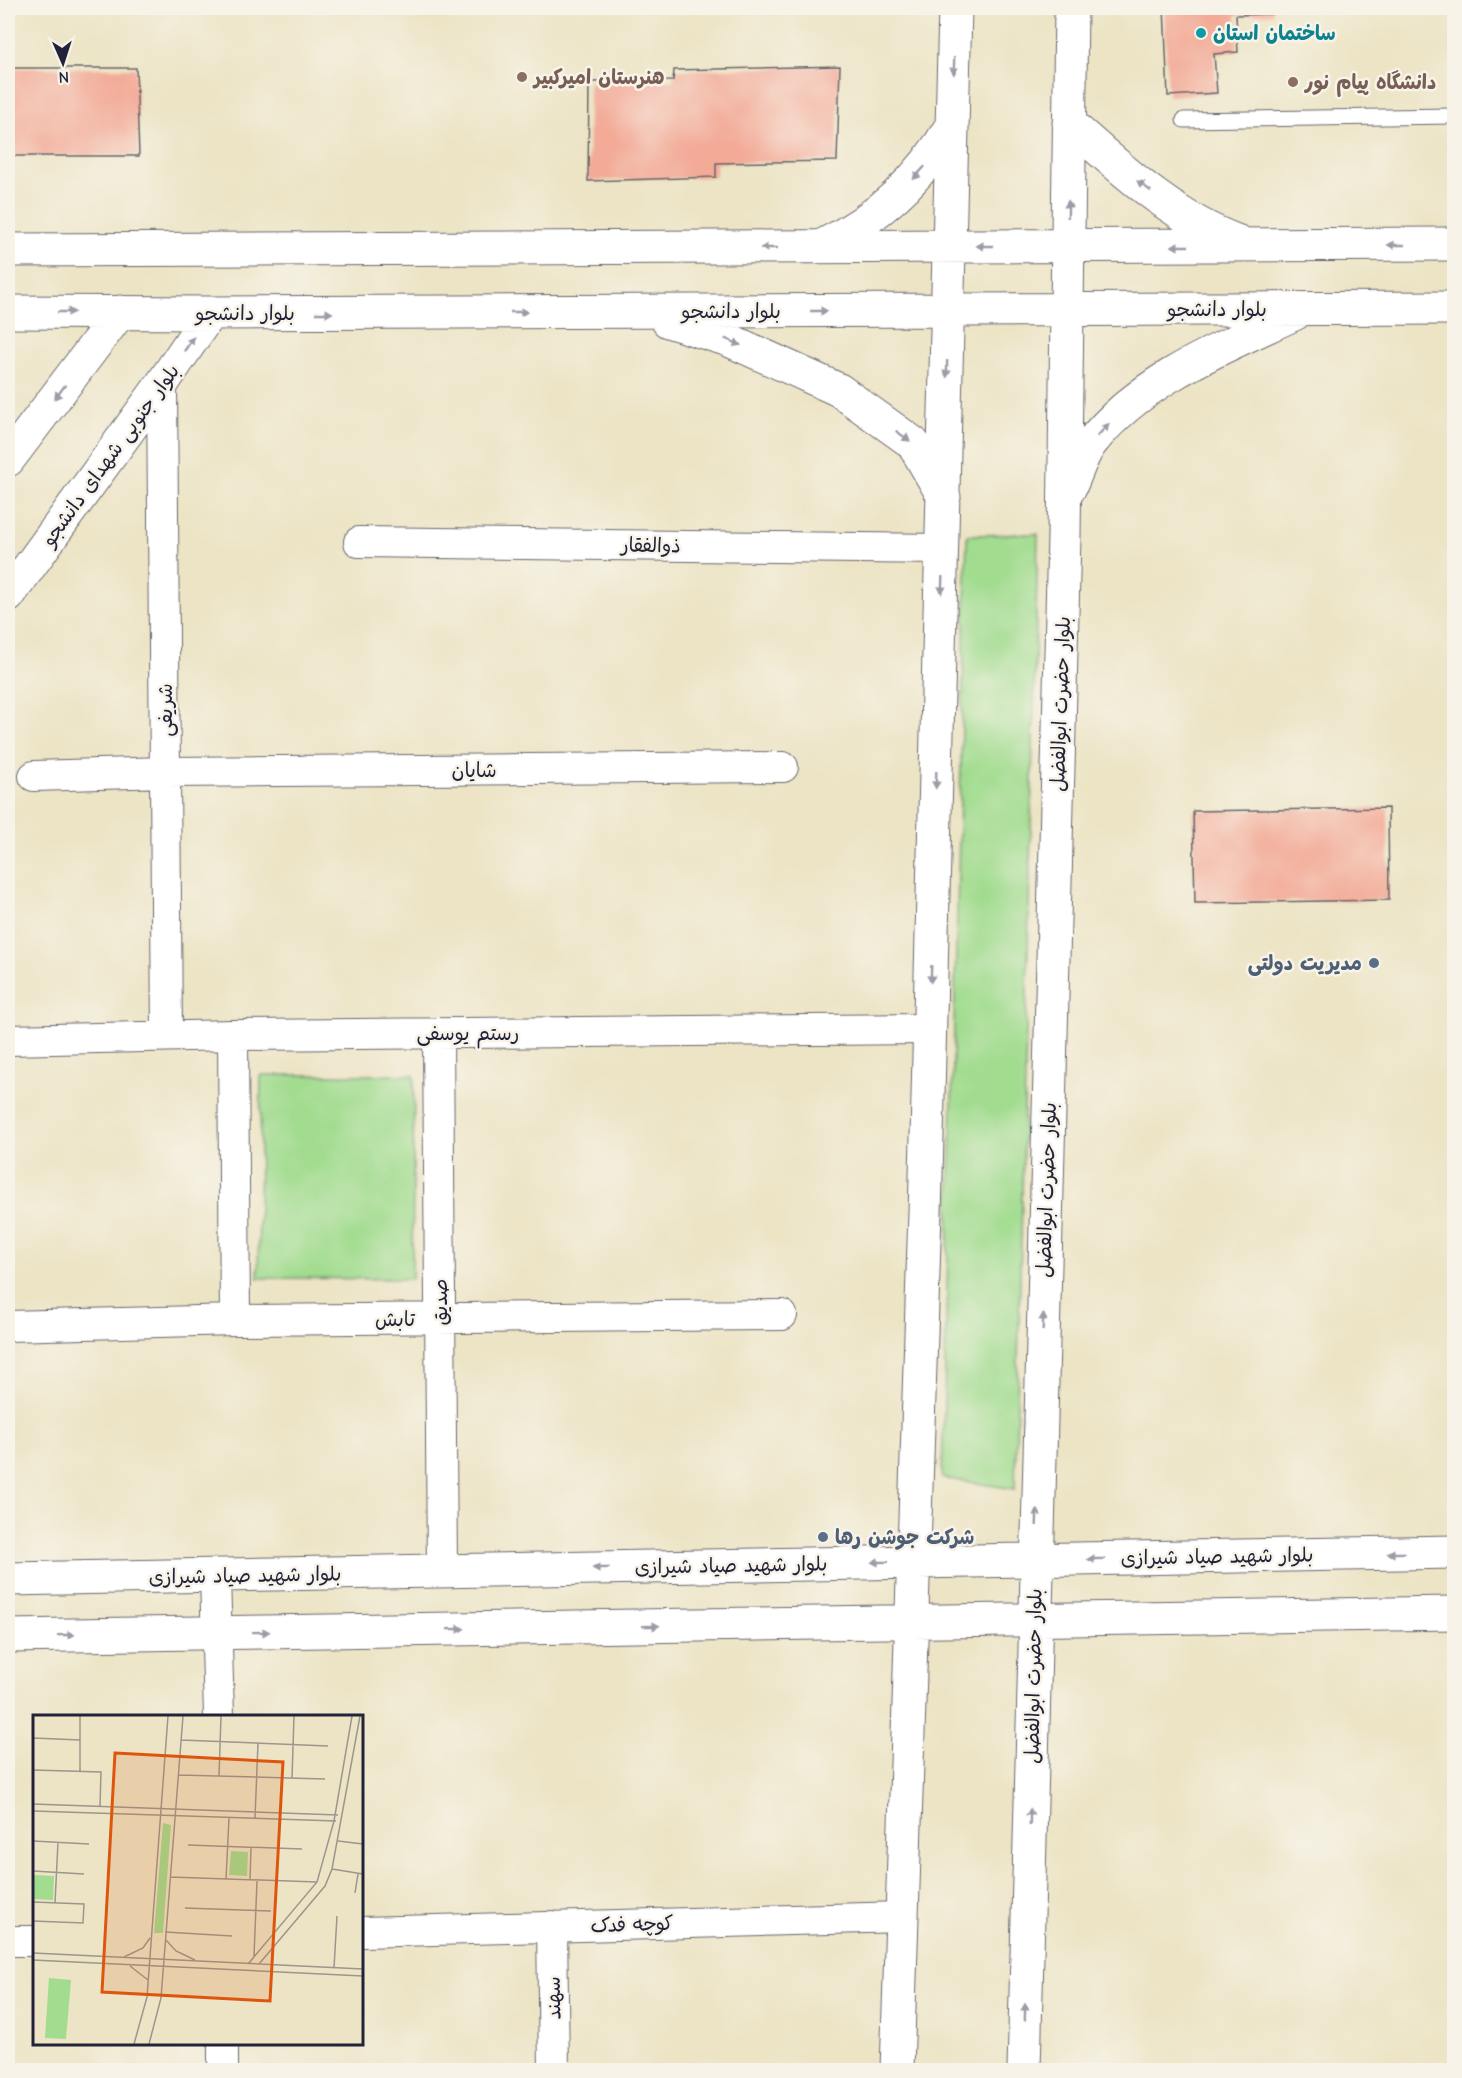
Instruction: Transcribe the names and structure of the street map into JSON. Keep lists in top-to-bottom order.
{
  "streets": {
    "main road": [
      "بلوار دانشجو",
      "بلوار جنوبی شهدای دانشجو",
      "بلوار حضرت ابوالفضل",
      "بلوار شهید صیاد شیرازی"
    ],
    "street": [
      "ذوالفقار",
      "شریفی",
      "شایان",
      "رستم یوسفی",
      "صدیق",
      "تابش",
      "کوچه فدک",
      "سهند"
    ]
  },
  "crossings": [
    ["بلوار دانشجو", "بلوار جنوبی شهدای دانشجو"],
    ["بلوار دانشجو", "بلوار حضرت ابوالفضل"],
    ["بلوار جنوبی شهدای دانشجو", "شریفی"],
    ["بلوار حضرت ابوالفضل", "بلوار شهید صیاد شیرازی"],
    ["شریفی", "شایان"],
    ["شریفی", "رستم یوسفی"],
    ["رستم یوسفی", "صدیق"],
    ["صدیق", "تابش"],
    ["صدیق", "بلوار شهید صیاد شیرازی"],
    ["کوچه فدک", "سهند"]
  ],
  "places": [
    "ساختمان استان",
    "هنرستان امیرکبیر",
    "دانشگاه پیام نور",
    "مدیریت دولتی",
    "شرکت جوشن رها"
  ],
  "north": "bottom"
}
